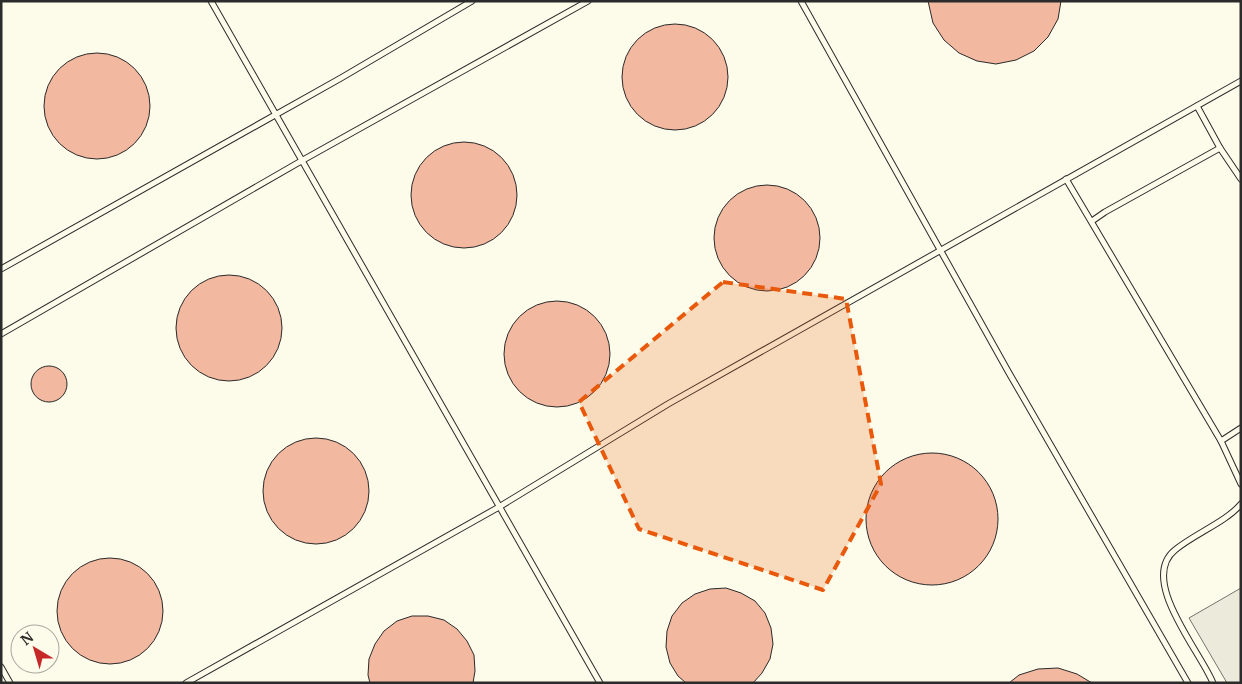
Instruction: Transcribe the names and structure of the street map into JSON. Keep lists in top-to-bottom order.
{
  "north": "top left"
}
